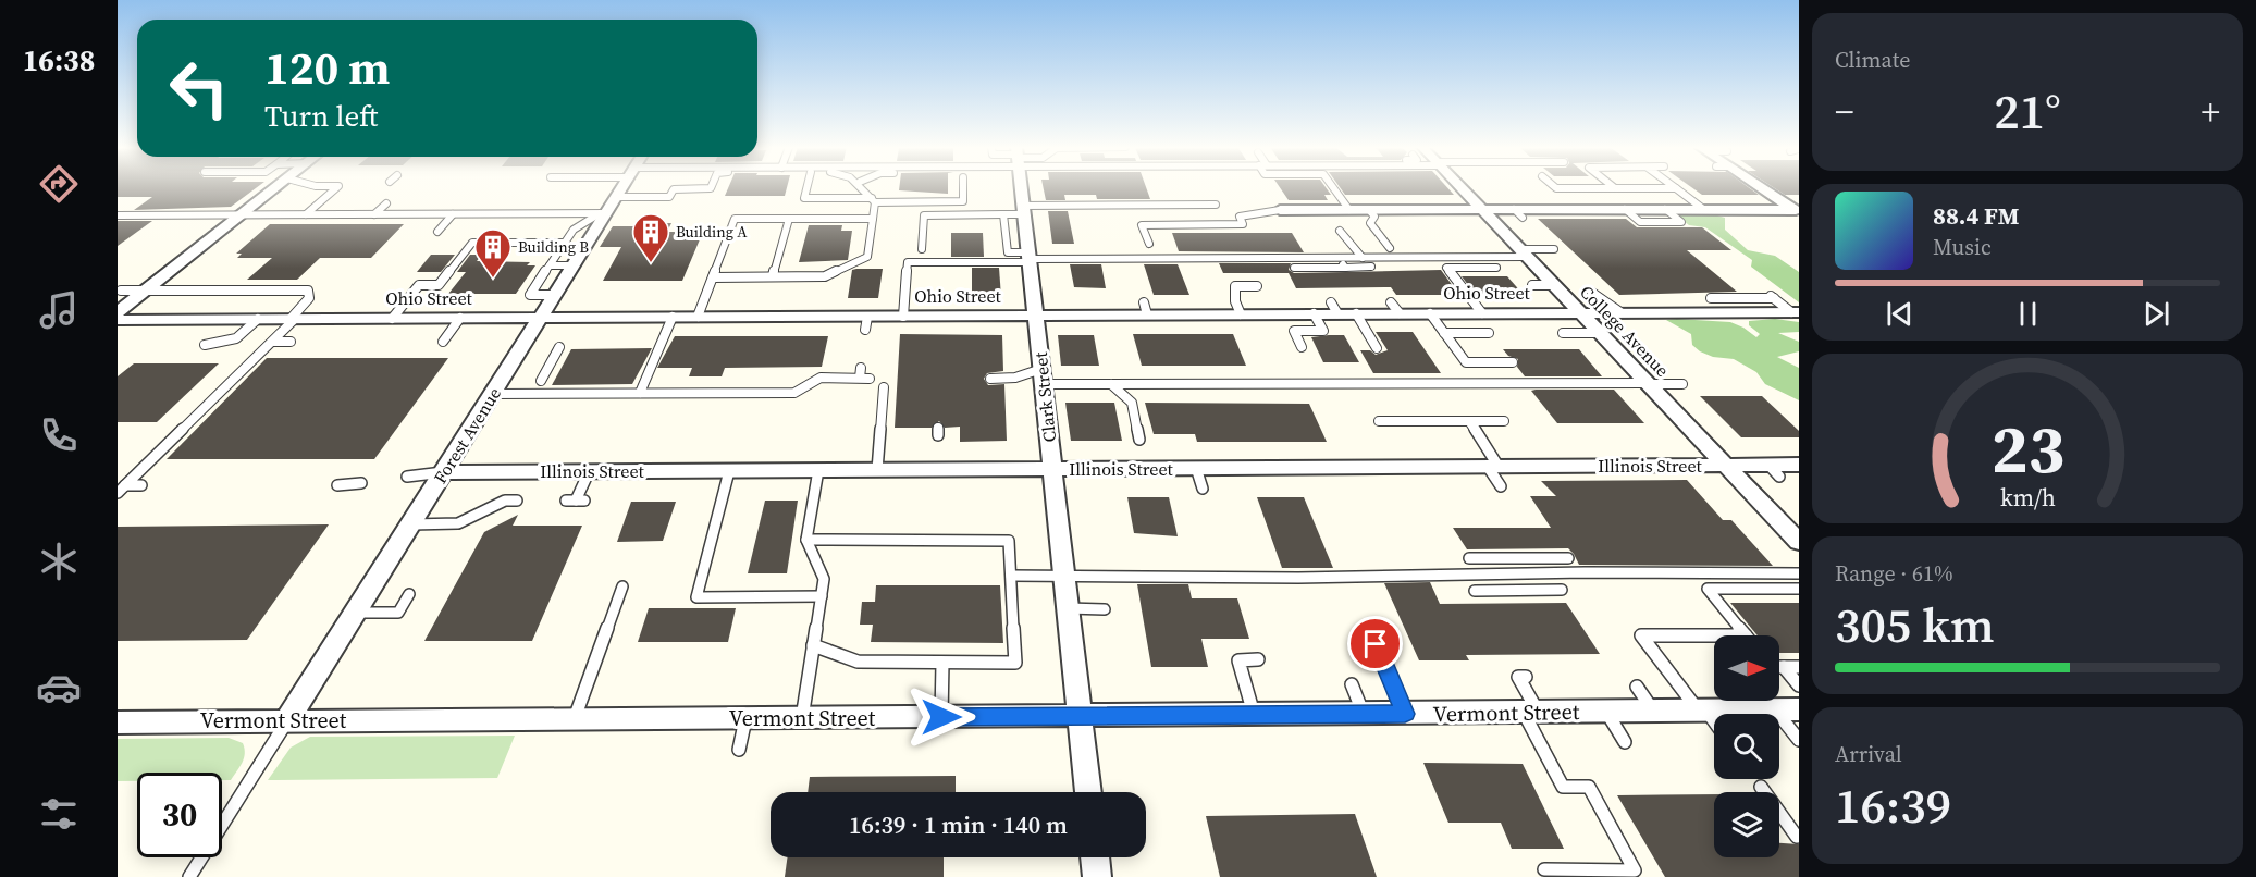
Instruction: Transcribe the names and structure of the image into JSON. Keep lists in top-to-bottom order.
{
  "streets": {
    "street": [
      "Ohio Street",
      "College Avenue",
      "Clark Street",
      "Forest Avenue",
      "Illinois Street",
      "Vermont Street"
    ]
  },
  "crossings": [
    ["Ohio Street", "College Avenue"],
    ["Ohio Street", "Clark Street"],
    ["Ohio Street", "Forest Avenue"],
    ["College Avenue", "Illinois Street"],
    ["Clark Street", "Illinois Street"],
    ["Clark Street", "Vermont Street"],
    ["Forest Avenue", "Illinois Street"],
    ["Forest Avenue", "Vermont Street"]
  ],
  "places": {
    "building": ["Building A", "Building B"]
  },
  "north": "right",
  "page": {
    "tabs": "16:38",
    "tile": [
      "Climate",
      ["Range · 61%", "305 km"],
      ["Arrival", "16:39"]
    ],
    "turn": ["120 m", "Turn left"],
    "heat": ["−", "21°", "+"],
    "song": ["88.4 FM", "Music"],
    "limit": "30",
    "trip": "16:39 · 1 min · 140 m",
    "gauge": ["23", "km/h"]
  }
}
